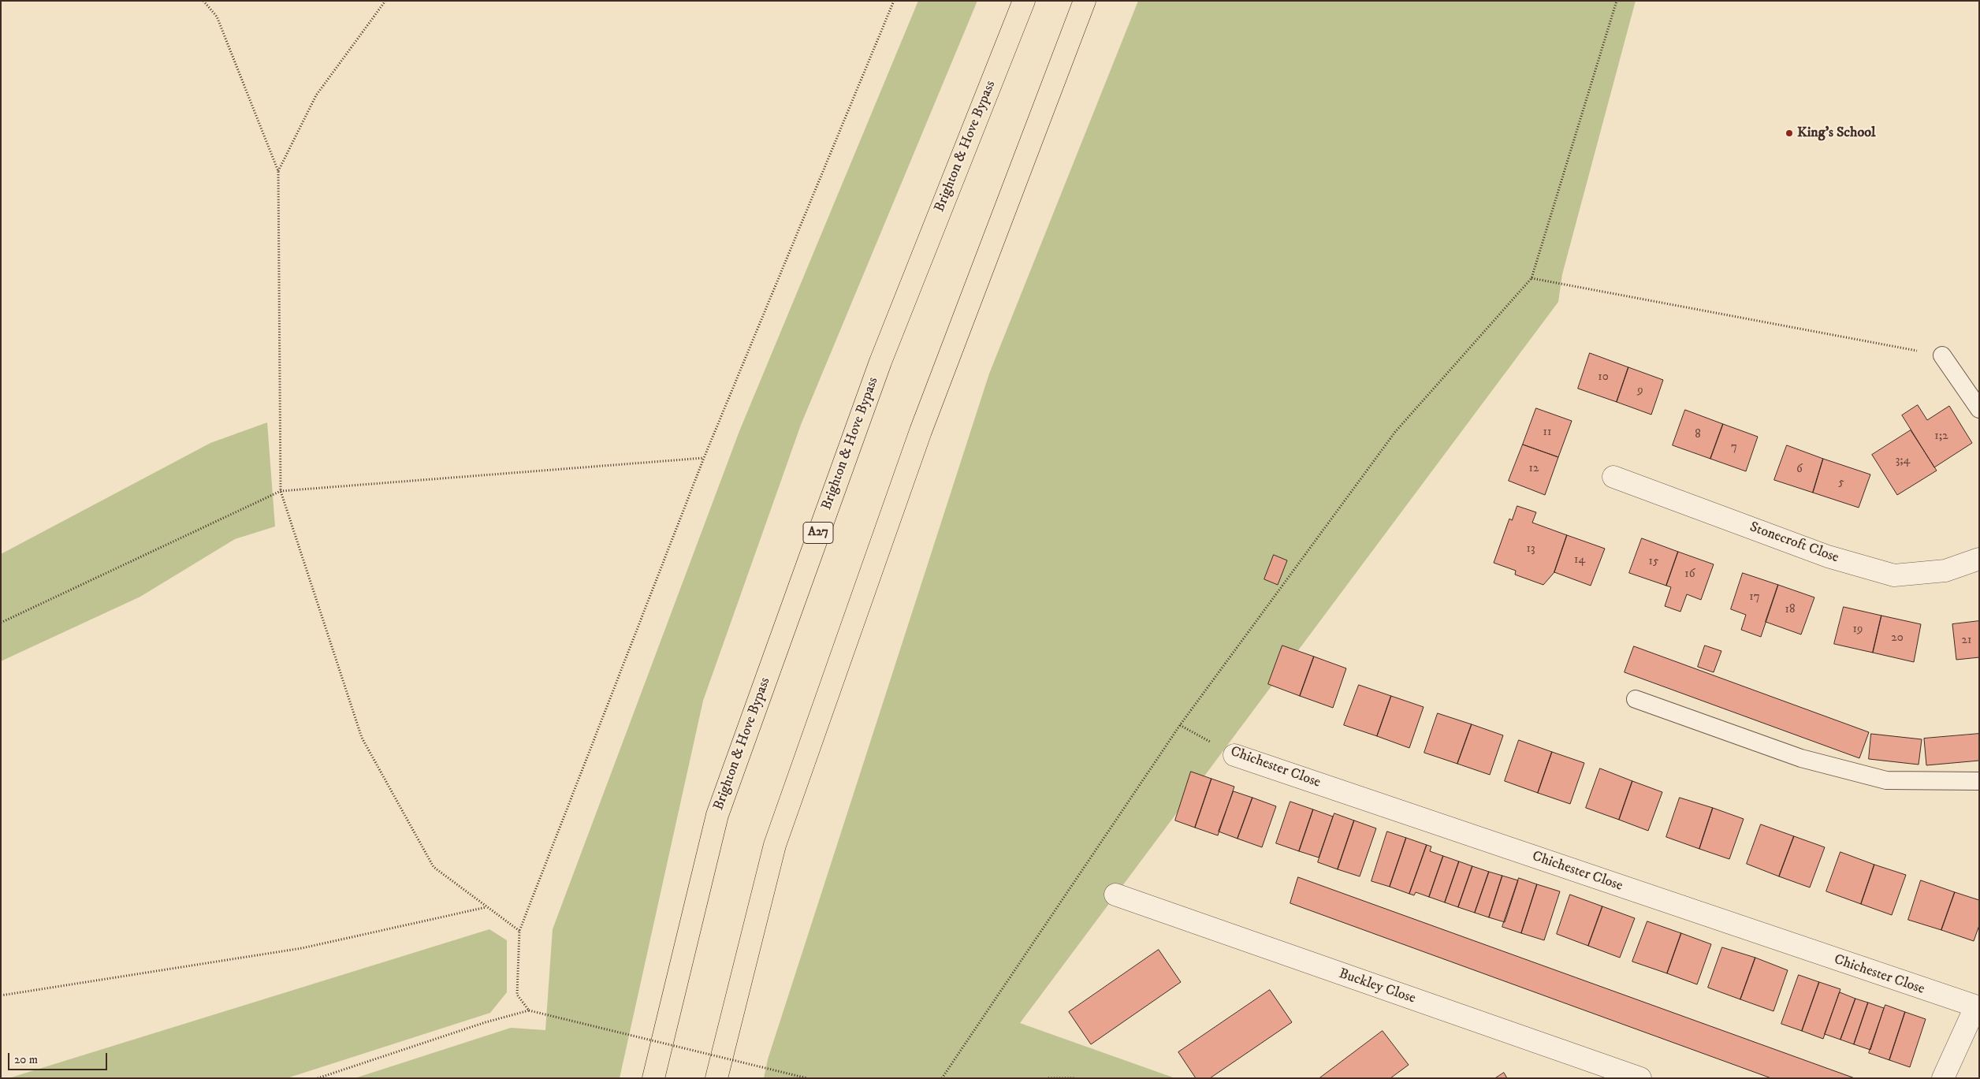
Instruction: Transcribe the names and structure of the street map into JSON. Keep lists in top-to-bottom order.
{
  "streets": {
    "highway": ["Brighton & Hove Bypass", "A27"],
    "street": ["Stonecroft Close", "Chichester Close", "Buckley Close"]
  },
  "places": ["King's School"],
  "house_numbers": [
    "10",
    "9",
    "11",
    "8",
    "1;2",
    "7",
    "3;4",
    "12",
    "6",
    "5",
    "13",
    "14",
    "15",
    "16",
    "17",
    "18",
    "19",
    "20",
    "21"
  ],
  "scale_bar": "20 m"
}
